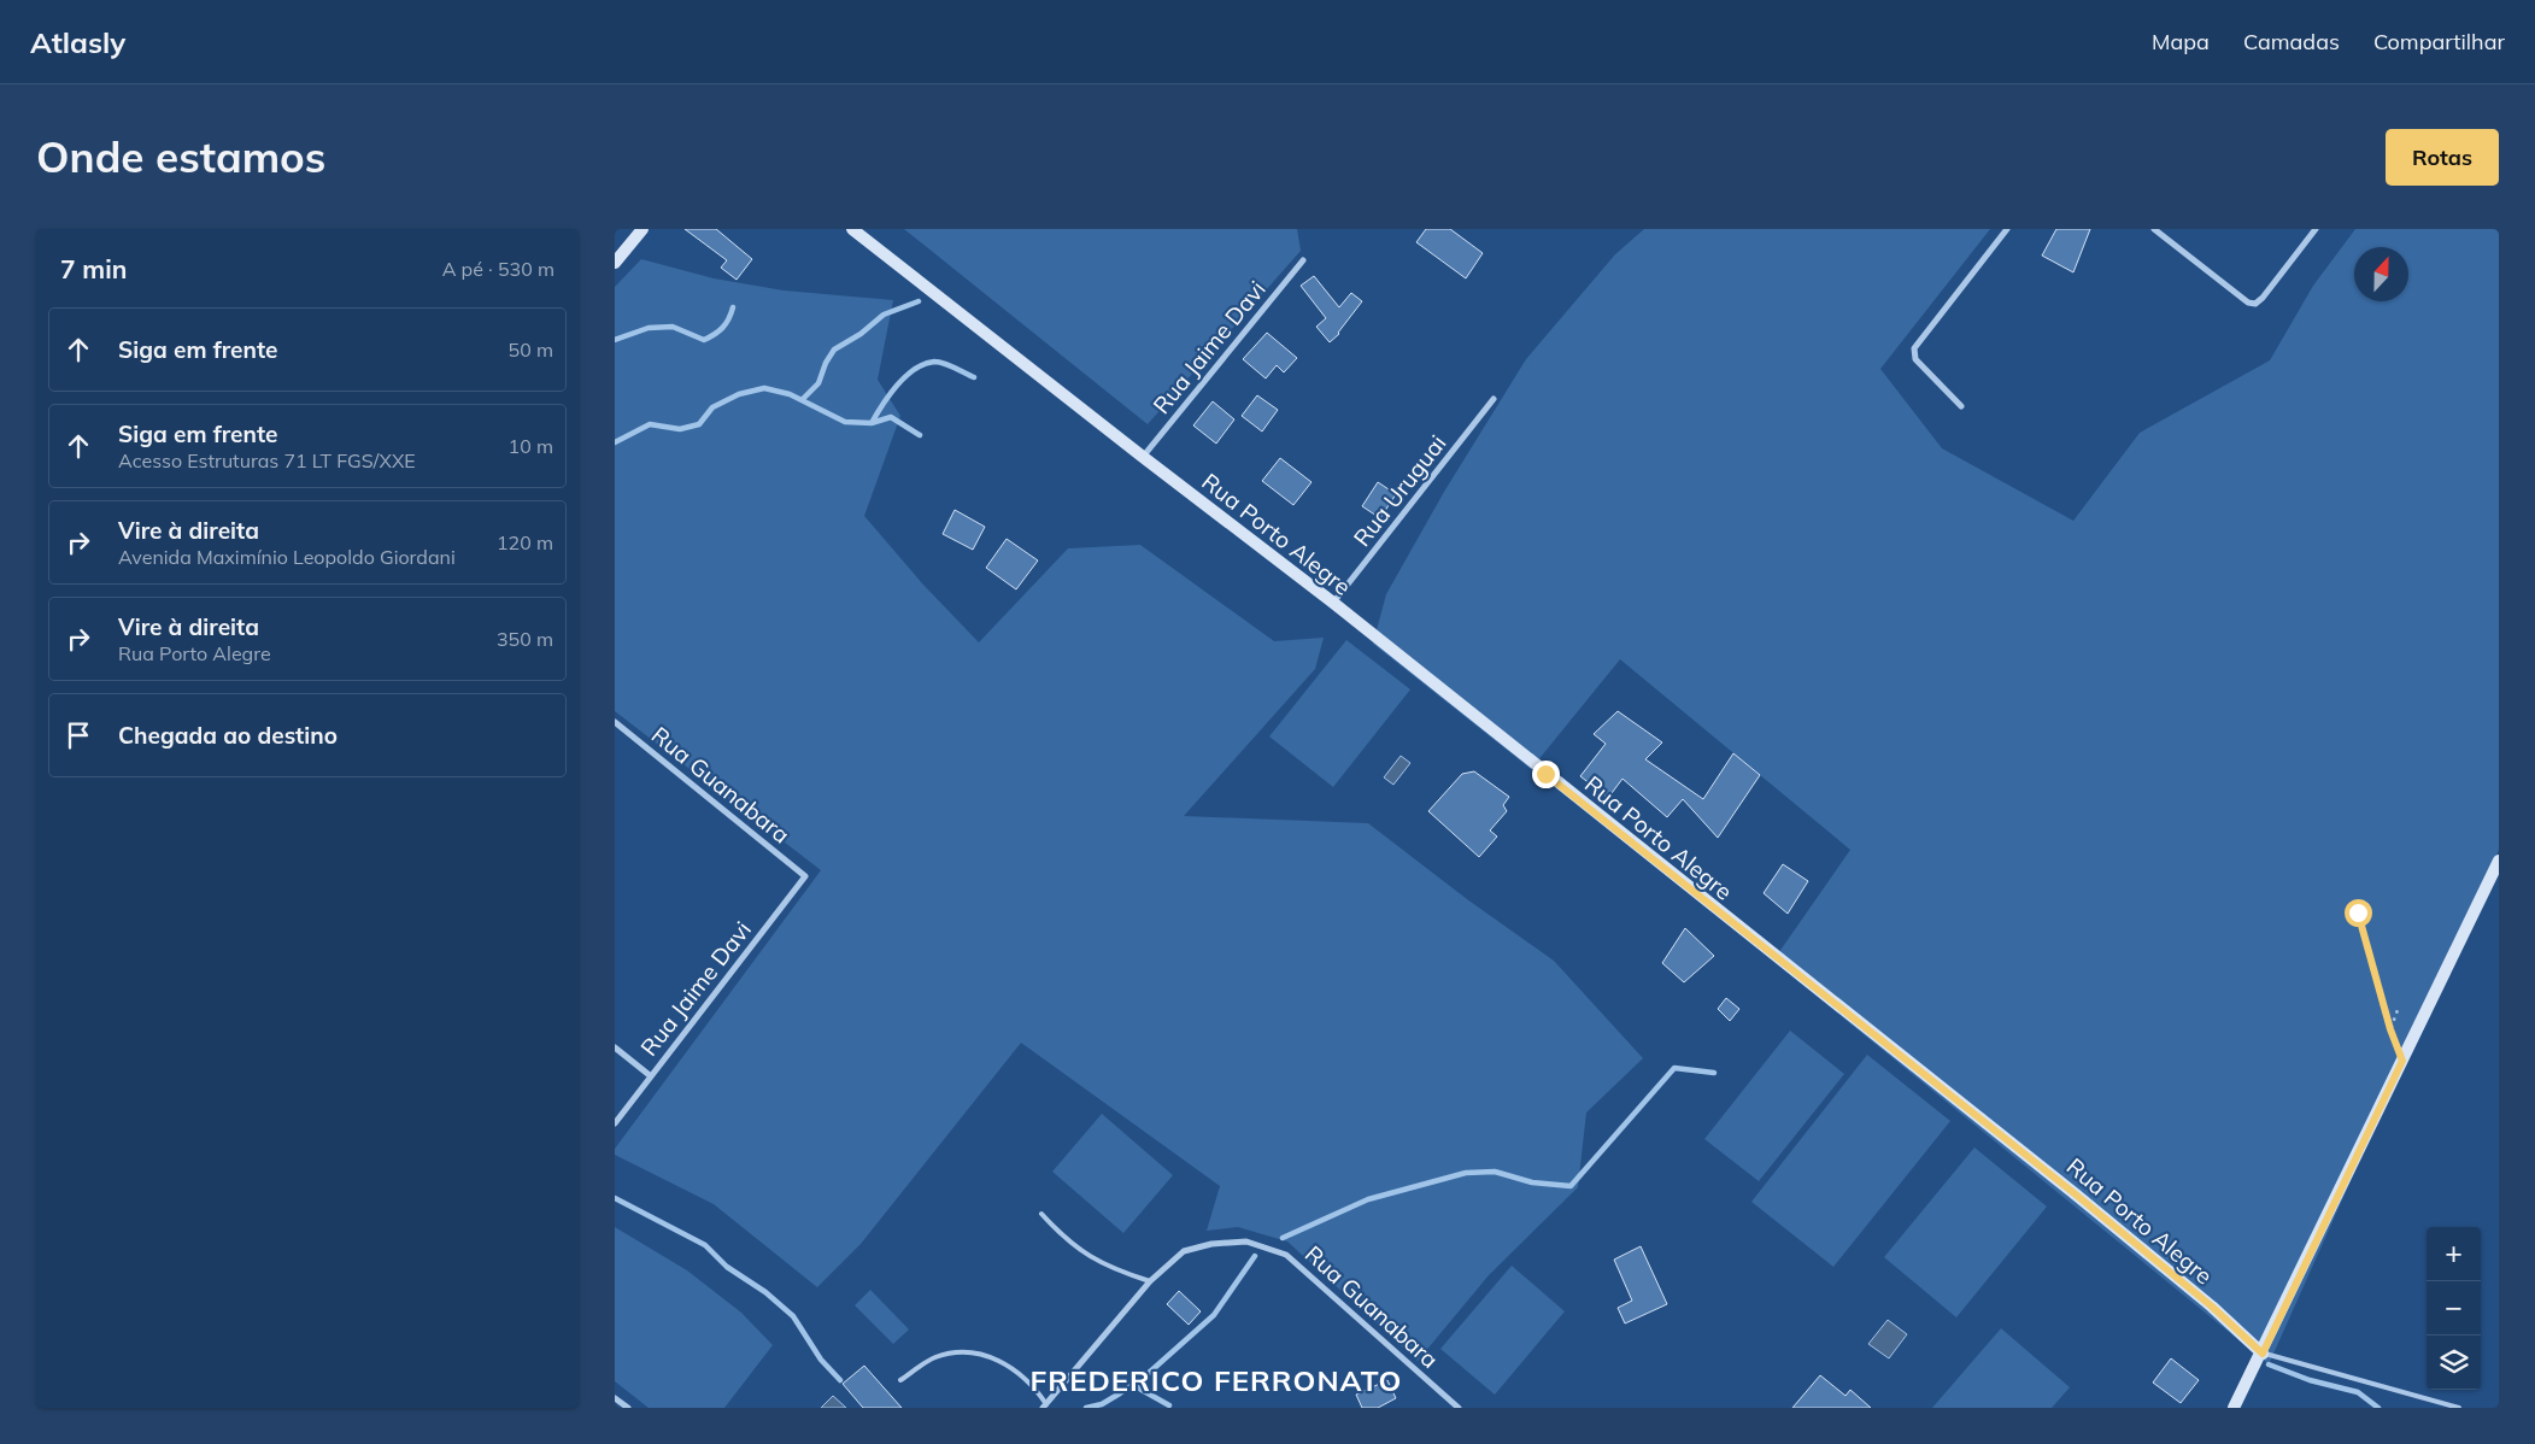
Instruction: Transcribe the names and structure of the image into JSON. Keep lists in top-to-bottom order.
{
  "streets": {
    "street": [
      "Rua Jaime Davi",
      "Rua Uruguai",
      "Rua Porto Alegre",
      "Rua Guanabara"
    ]
  },
  "crossings": [
    ["Rua Jaime Davi", "Rua Porto Alegre"],
    ["Rua Jaime Davi", "Rua Guanabara"],
    ["Rua Uruguai", "Rua Porto Alegre"]
  ],
  "districts": ["FREDERICO FERRONATO"],
  "north": "top",
  "page": {
    "header": "Atlasly",
    "nav": ["Mapa", "Camadas", "Compartilhar"],
    "buttons": "Rotas",
    "title": "Onde estamos",
    "heading": ["7 min", "A pé · 530 m"],
    "list": [
      ["Siga em frente", "50 m"],
      ["Siga em frente", "Acesso Estruturas 71 LT FGS/XXE", "10 m"],
      ["Vire à direita", "Avenida Maximínio Leopoldo Giordani", "120 m"],
      ["Vire à direita", "Rua Porto Alegre", "350 m"],
      "Chegada ao destino"
    ],
    "map_buttons": ["+", "−"]
  }
}
